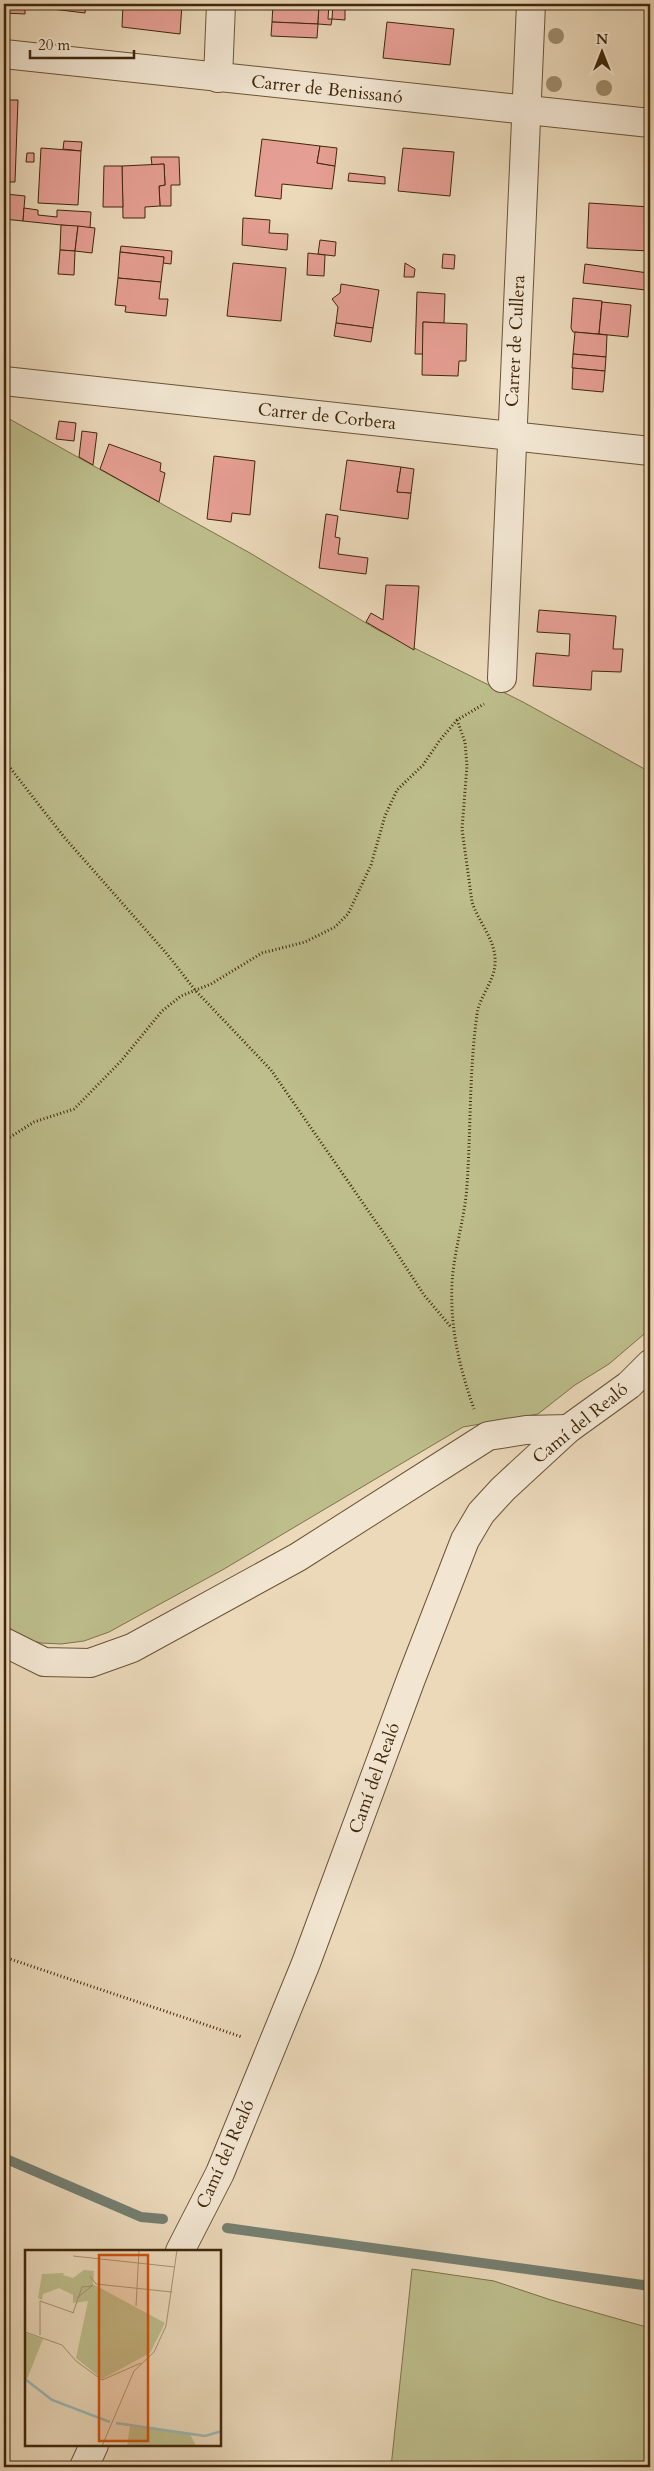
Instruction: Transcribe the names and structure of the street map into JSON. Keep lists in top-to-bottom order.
{
  "streets": {
    "street": [
      "Carrer de Benissanó",
      "Carrer de Cullera",
      "Carrer de Corbera",
      "Camí del Realó"
    ]
  },
  "crossings": [
    ["Carrer de Benissanó", "Carrer de Cullera"],
    ["Carrer de Cullera", "Carrer de Corbera"]
  ],
  "scale_bar": "20 m",
  "north": "top"
}
